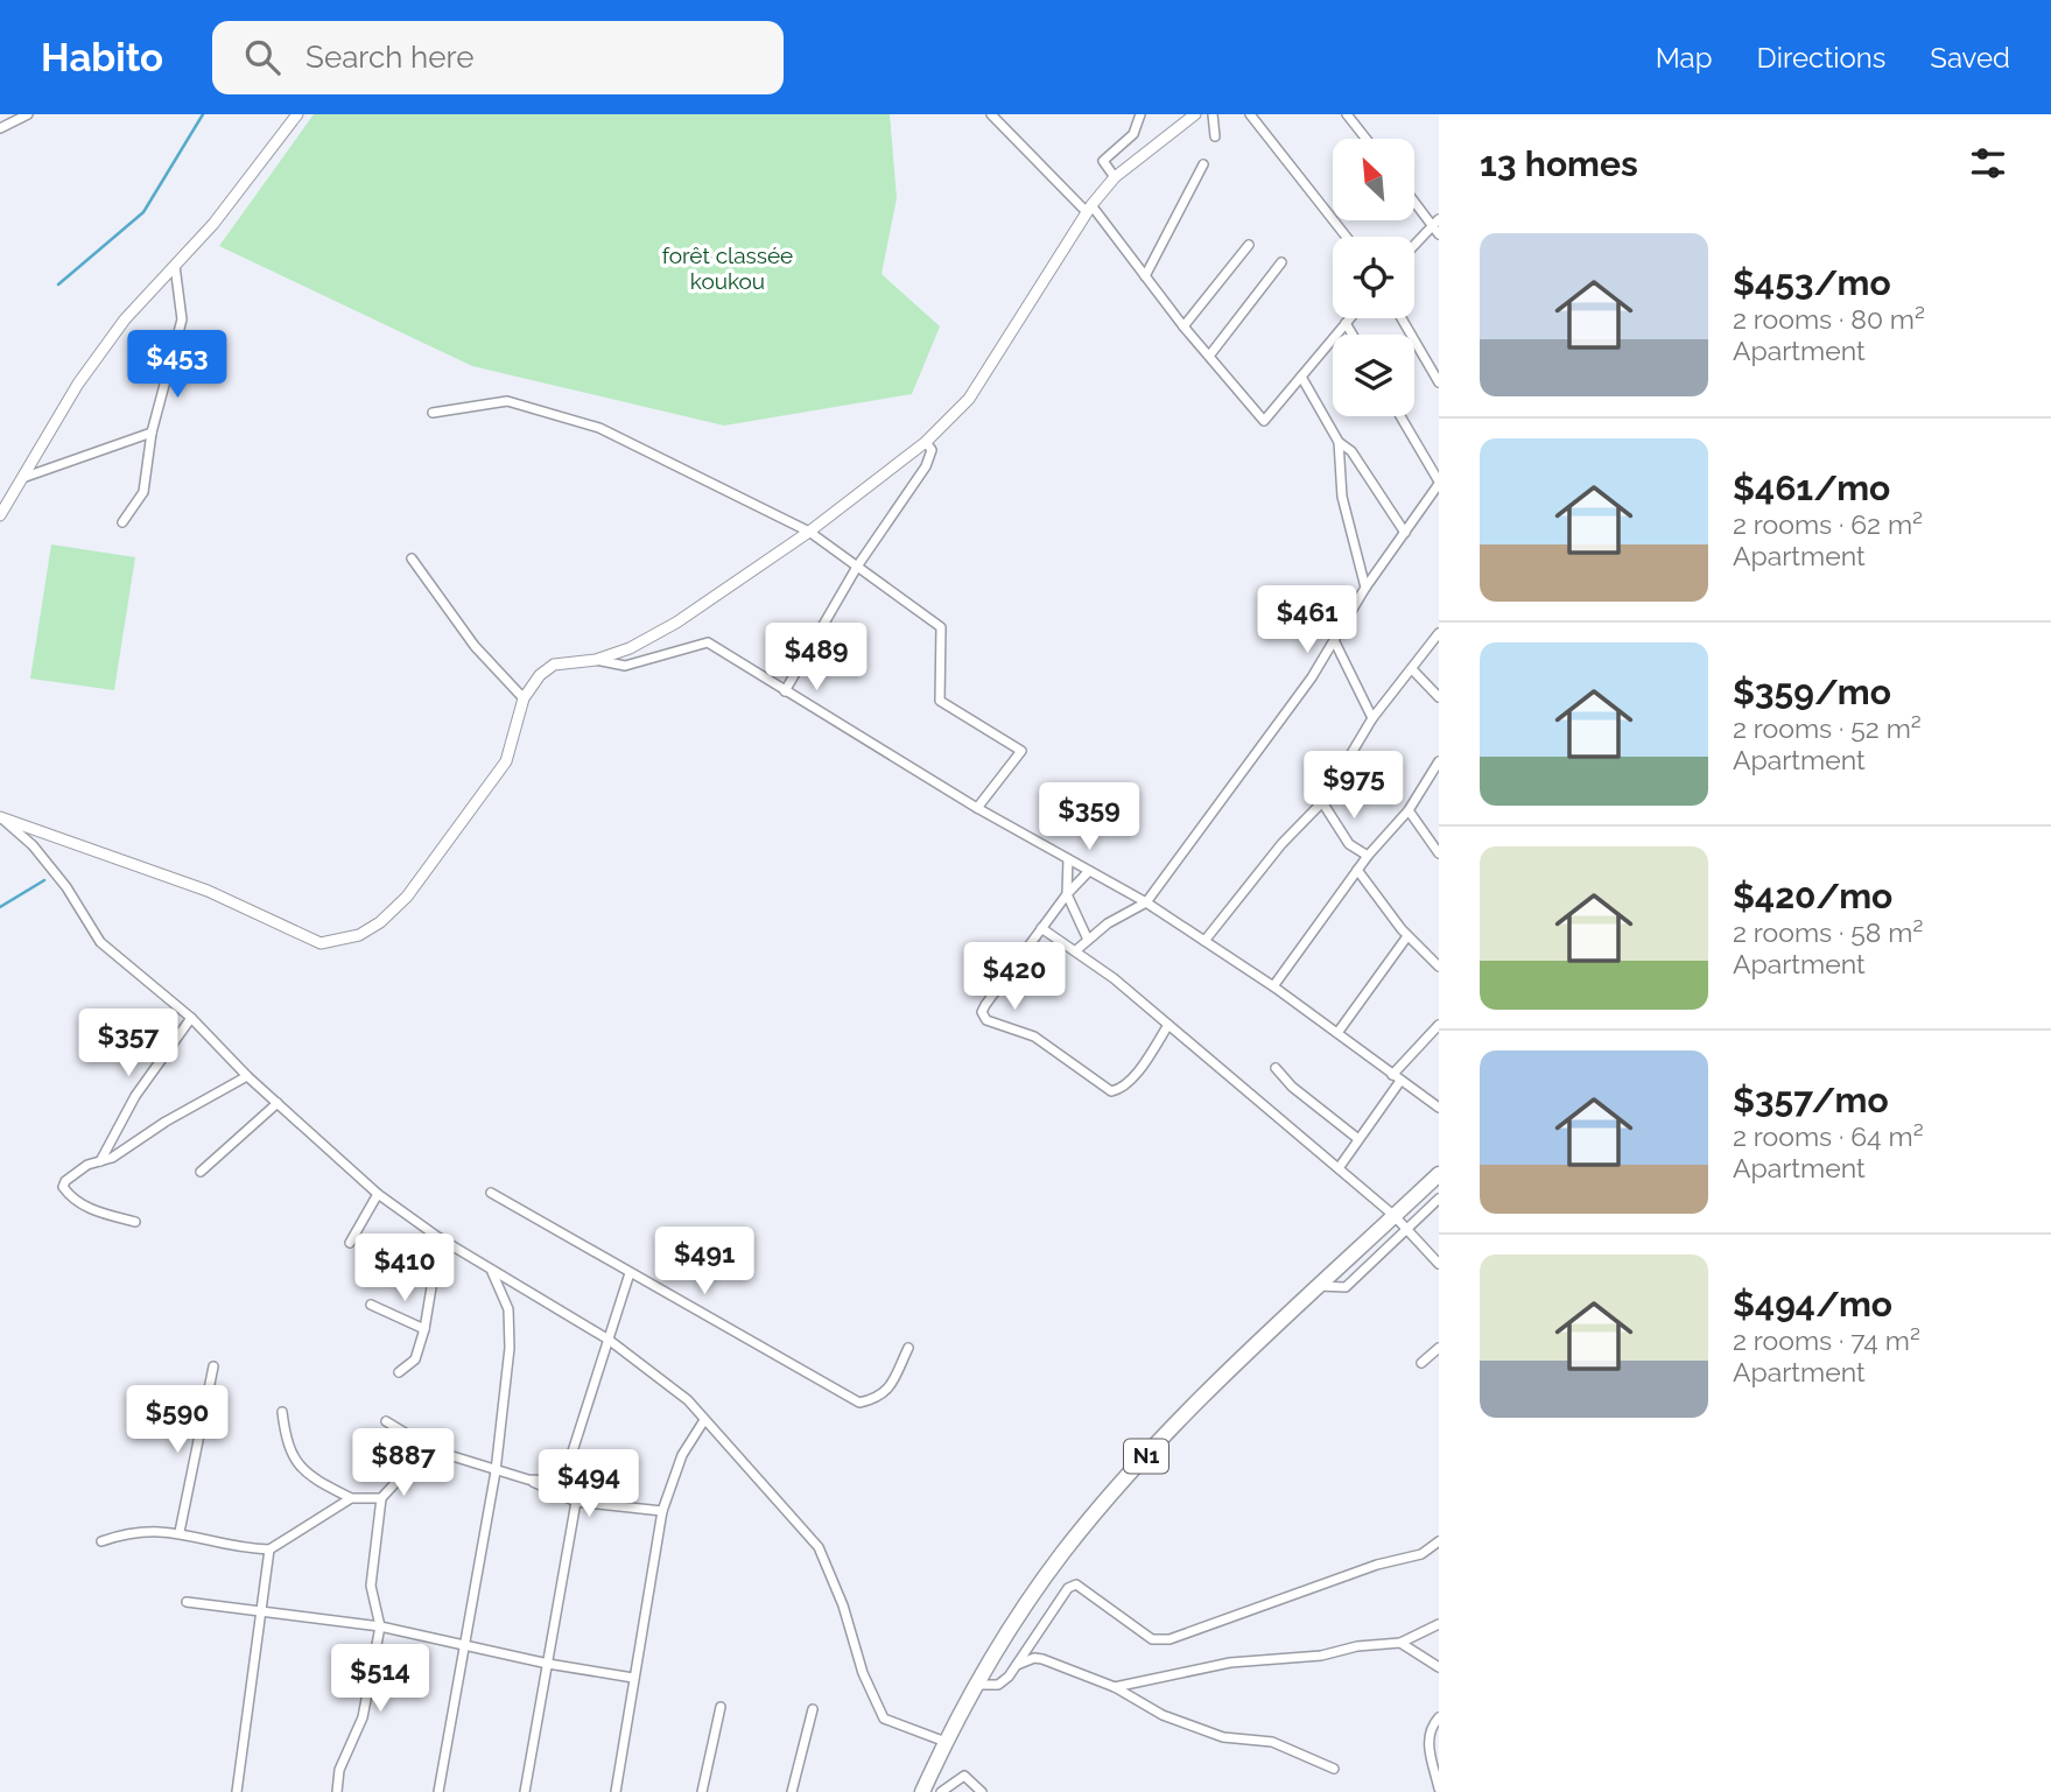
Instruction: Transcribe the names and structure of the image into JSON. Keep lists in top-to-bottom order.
{
  "streets": {
    "highway": ["N1"]
  },
  "parks": ["forêt classée koukou"],
  "north": "top left",
  "page": {
    "header": "Habito",
    "search": "Search here",
    "nav": ["Map", "Directions", "Saved"],
    "heading": "13 homes",
    "list": [
      {
        "name": "$453/mo",
        "note": "2 rooms · 80 m² · Apartment"
      },
      {
        "name": "$461/mo",
        "note": "2 rooms · 62 m² · Apartment"
      },
      {
        "name": "$359/mo",
        "note": "2 rooms · 52 m² · Apartment"
      },
      {
        "name": "$420/mo",
        "note": "2 rooms · 58 m² · Apartment"
      },
      {
        "name": "$357/mo",
        "note": "2 rooms · 64 m² · Apartment"
      },
      {
        "name": "$494/mo",
        "note": "2 rooms · 74 m² · Apartment"
      }
    ],
    "price": [
      "$453",
      "$461",
      "$489",
      "$975",
      "$359",
      "$420",
      "$357",
      "$491",
      "$410",
      "$590",
      "$887",
      "$494",
      "$514"
    ]
  }
}
